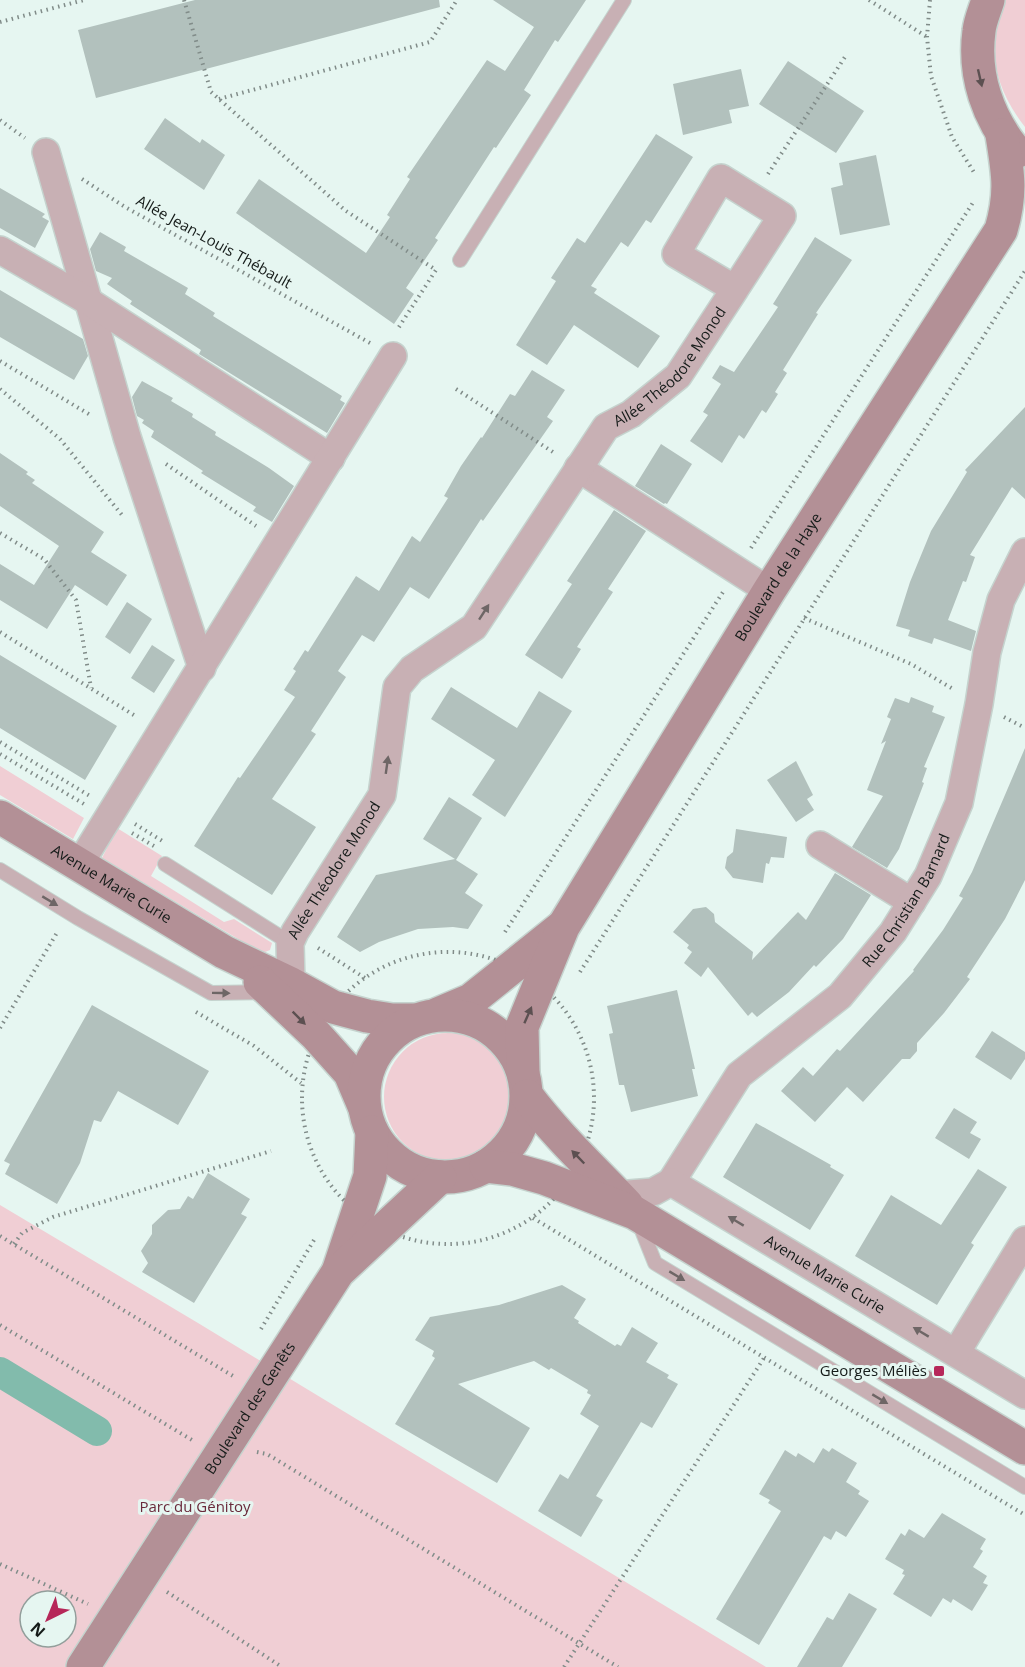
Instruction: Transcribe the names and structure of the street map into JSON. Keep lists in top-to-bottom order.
{
  "streets": {
    "street": [
      "Allée Théodore Monod",
      "Boulevard de la Haye",
      "Avenue Marie Curie",
      "Rue Christian Barnard",
      "Boulevard des Genêts"
    ],
    "path": ["Allée Jean-Louis Thébault"]
  },
  "crossings": [
    ["Allée Théodore Monod", "Avenue Marie Curie"],
    ["Boulevard de la Haye", "Avenue Marie Curie"],
    ["Boulevard de la Haye", "Boulevard des Genêts"],
    ["Avenue Marie Curie", "Rue Christian Barnard"],
    ["Avenue Marie Curie", "Boulevard des Genêts"]
  ],
  "parks": ["Parc du Génitoy"],
  "places": {
    "transit": ["Georges Méliès"]
  },
  "north": "bottom left"
}
